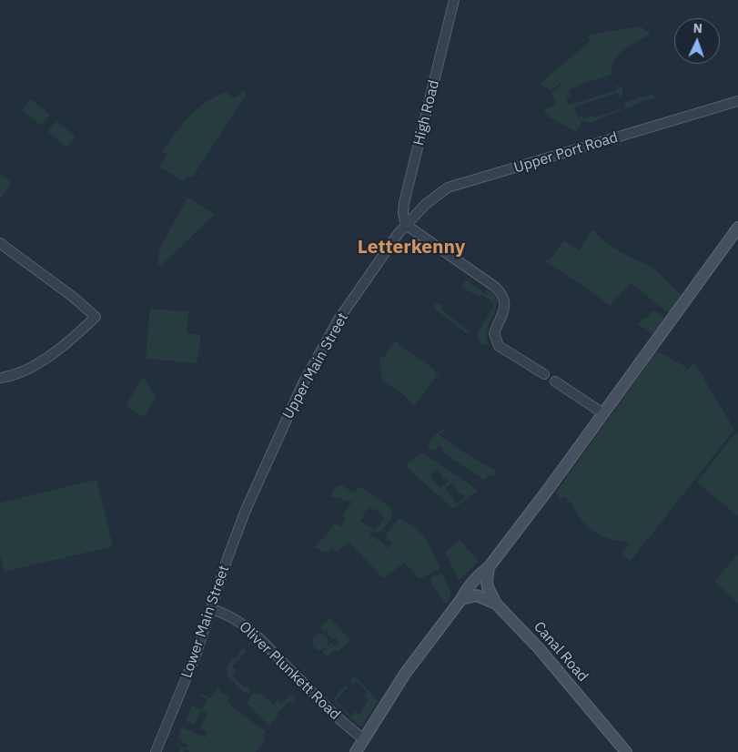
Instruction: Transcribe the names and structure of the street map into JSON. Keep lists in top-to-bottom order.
{
  "streets": {
    "main road": ["Canal Road"],
    "street": [
      "High Road",
      "Upper Port Road",
      "Upper Main Street",
      "Lower Main Street",
      "Oliver Plunkett Road"
    ]
  },
  "crossings": [
    ["High Road", "Upper Port Road"],
    ["High Road", "Upper Main Street"],
    ["Upper Port Road", "Upper Main Street"],
    ["Upper Main Street", "Lower Main Street"],
    ["Lower Main Street", "Oliver Plunkett Road"]
  ],
  "districts": ["Letterkenny"],
  "north": "top"
}
